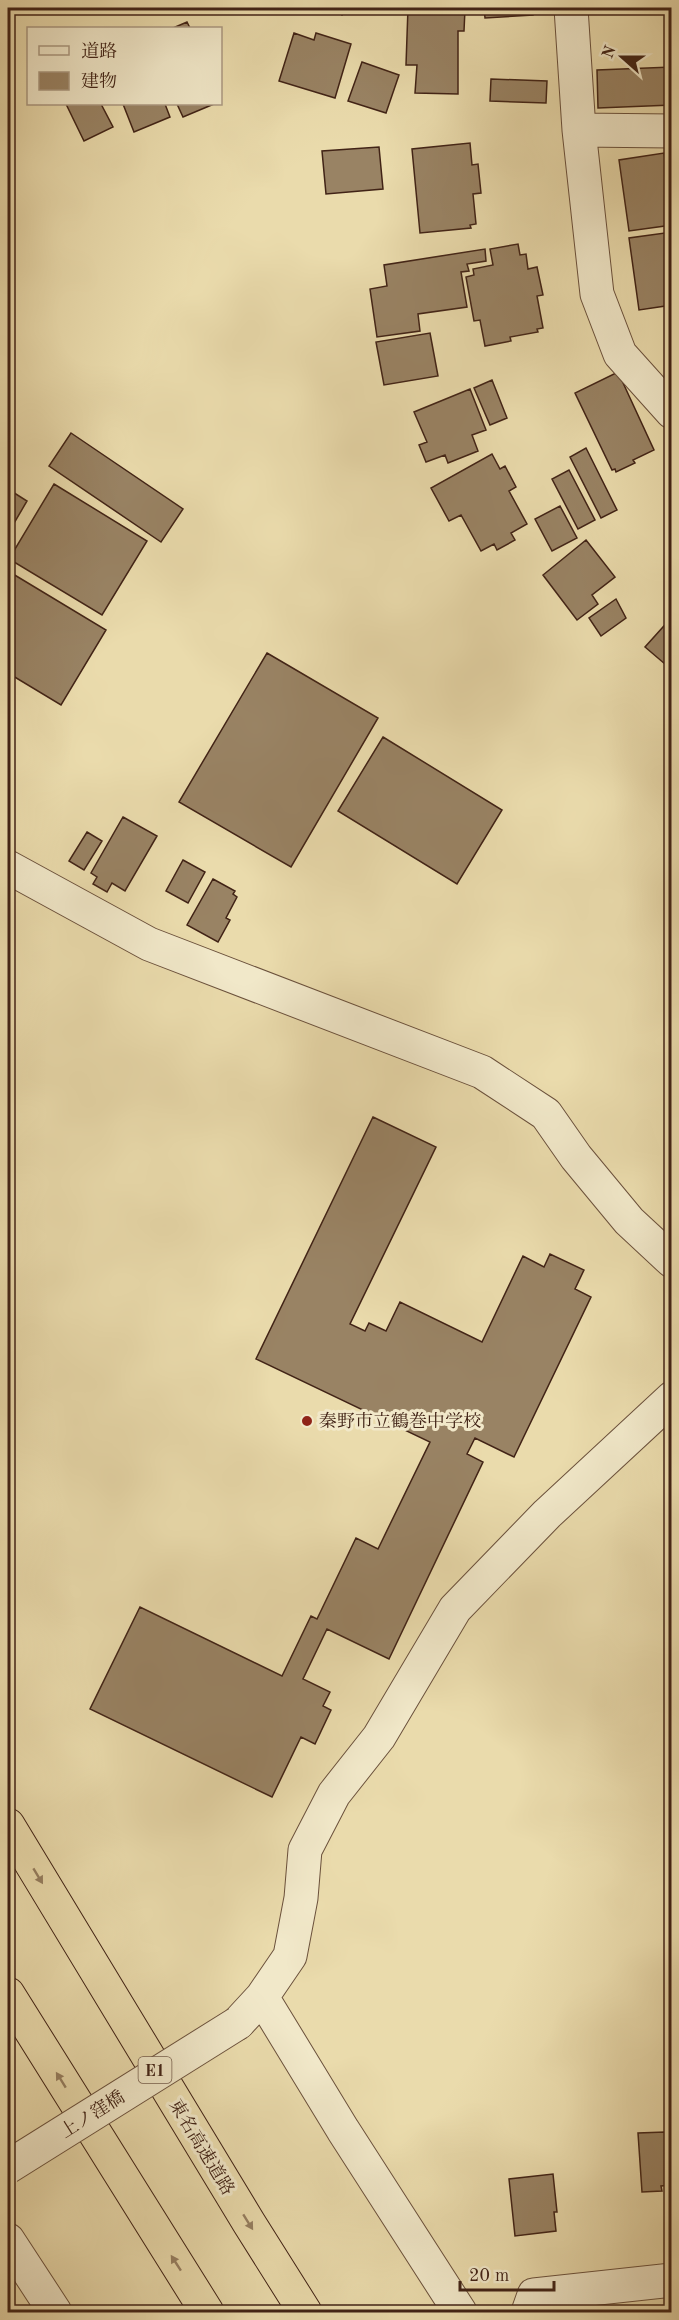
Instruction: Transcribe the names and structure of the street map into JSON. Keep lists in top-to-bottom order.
{
  "streets": {
    "highway": ["E1", "東名高速道路"],
    "street": ["上ノ窪橋"]
  },
  "places": ["秦野市立鶴巻中学校"],
  "legend": ["道路", "建物"],
  "scale_bar": "20 m",
  "north": "left"
}
